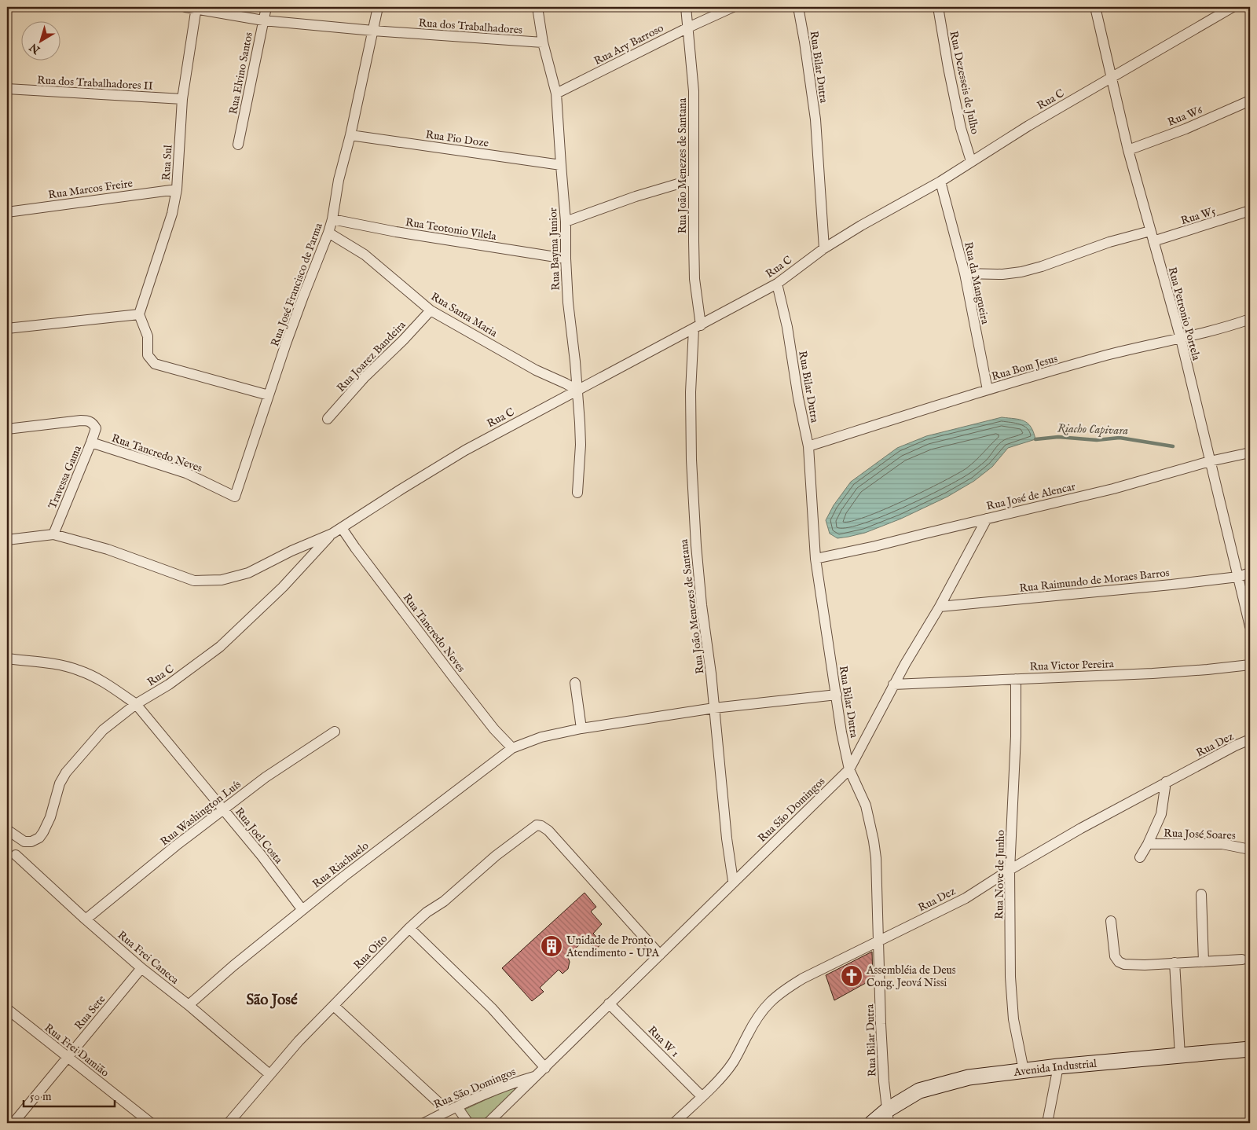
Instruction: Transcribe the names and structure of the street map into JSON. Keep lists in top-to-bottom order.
{
  "streets": {
    "street": [
      "Rua dos Trabalhadores",
      "Rua Ary Barroso",
      "Rua Bilar Dutra",
      "Rua Elvino Santos",
      "Rua dos Trabalhadores II",
      "Rua Dezesseis de Julho",
      "Rua C",
      "Rua W6",
      "Rua Pio Doze",
      "Rua Sul",
      "Rua João Menezes de Santana",
      "Rua Marcos Freire",
      "Rua W5",
      "Rua Teotonio Vilela",
      "Rua Bayma Junior",
      "Rua da Mangueira",
      "Rua José Francisco de Parma",
      "Rua Petronio Portela",
      "Rua Santa Maria",
      "Rua Joarez Bandeira",
      "Rua Bom Jesus",
      "Rua Tancredo Neves",
      "Travessa Gama",
      "Rua José de Alencar",
      "Rua Raimundo de Moraes Barros",
      "Rua Victor Pereira",
      "Rua Dez",
      "Rua São Domingos",
      "Rua Washington Luís",
      "Rua José Soares",
      "Rua Joel Costa",
      "Rua Riachuelo",
      "Rua Nove de Junho",
      "Rua Oito",
      "Rua Frei Caneca",
      "Rua Sete",
      "Rua W 1",
      "Rua Frei Damião",
      "Avenida Industrial"
    ]
  },
  "crossings": [
    ["Rua dos Trabalhadores", "Rua Elvino Santos"],
    ["Rua dos Trabalhadores", "Rua Sul"],
    ["Rua dos Trabalhadores", "Rua Bayma Junior"],
    ["Rua dos Trabalhadores", "Rua José Francisco de Parma"],
    ["Rua Ary Barroso", "Rua João Menezes de Santana"],
    ["Rua Ary Barroso", "Rua Bayma Junior"],
    ["Rua Bilar Dutra", "Rua C"],
    ["Rua Bilar Dutra", "Rua Bom Jesus"],
    ["Rua Bilar Dutra", "Rua José de Alencar"],
    ["Rua Bilar Dutra", "Rua Dez"],
    ["Rua Bilar Dutra", "Rua São Domingos"],
    ["Rua Bilar Dutra", "Rua Riachuelo"],
    ["Rua Bilar Dutra", "Avenida Industrial"],
    ["Rua dos Trabalhadores II", "Rua Sul"],
    ["Rua Dezesseis de Julho", "Rua C"],
    ["Rua C", "Rua João Menezes de Santana"],
    ["Rua C", "Rua Bayma Junior"],
    ["Rua C", "Rua da Mangueira"],
    ["Rua C", "Rua Petronio Portela"],
    ["Rua C", "Rua Santa Maria"],
    ["Rua C", "Rua Tancredo Neves"],
    ["Rua C", "Travessa Gama"],
    ["Rua C", "Rua Joel Costa"],
    ["Rua W6", "Rua Petronio Portela"],
    ["Rua Pio Doze", "Rua Bayma Junior"],
    ["Rua Pio Doze", "Rua José Francisco de Parma"],
    ["Rua Sul", "Rua Marcos Freire"],
    ["Rua João Menezes de Santana", "Rua São Domingos"],
    ["Rua João Menezes de Santana", "Rua Riachuelo"],
    ["Rua W5", "Rua da Mangueira"],
    ["Rua W5", "Rua Petronio Portela"],
    ["Rua Teotonio Vilela", "Rua Bayma Junior"],
    ["Rua Teotonio Vilela", "Rua José Francisco de Parma"],
    ["Rua Bayma Junior", "Rua Santa Maria"],
    ["Rua da Mangueira", "Rua Bom Jesus"],
    ["Rua José Francisco de Parma", "Rua Santa Maria"],
    ["Rua José Francisco de Parma", "Rua Tancredo Neves"],
    ["Rua Petronio Portela", "Rua Bom Jesus"],
    ["Rua Petronio Portela", "Rua José de Alencar"],
    ["Rua Petronio Portela", "Rua Raimundo de Moraes Barros"],
    ["Rua Santa Maria", "Rua Joarez Bandeira"],
    ["Rua Tancredo Neves", "Travessa Gama"],
    ["Rua Tancredo Neves", "Rua Riachuelo"],
    ["Rua José de Alencar", "Rua São Domingos"],
    ["Rua Raimundo de Moraes Barros", "Rua São Domingos"],
    ["Rua Victor Pereira", "Rua São Domingos"],
    ["Rua Victor Pereira", "Rua Nove de Junho"],
    ["Rua Dez", "Rua Nove de Junho"],
    ["Rua Dez", "Rua W 1"],
    ["Rua São Domingos", "Rua Oito"],
    ["Rua São Domingos", "Rua W 1"],
    ["Rua Washington Luís", "Rua Joel Costa"],
    ["Rua Washington Luís", "Rua Frei Caneca"],
    ["Rua Joel Costa", "Rua Riachuelo"],
    ["Rua Riachuelo", "Rua Frei Caneca"],
    ["Rua Nove de Junho", "Avenida Industrial"],
    ["Rua Oito", "Rua Frei Caneca"],
    ["Rua Frei Caneca", "Rua Sete"],
    ["Rua Sete", "Rua Frei Damião"]
  ],
  "districts": ["São José"],
  "water": ["Riacho Capivara"],
  "places": {
    "building": ["Unidade de Pronto Atendimento - UPA"],
    "church": ["Assembléia de Deus Cong. Jeová Nissi"]
  },
  "scale_bar": "50 m",
  "north": "bottom left"
}
